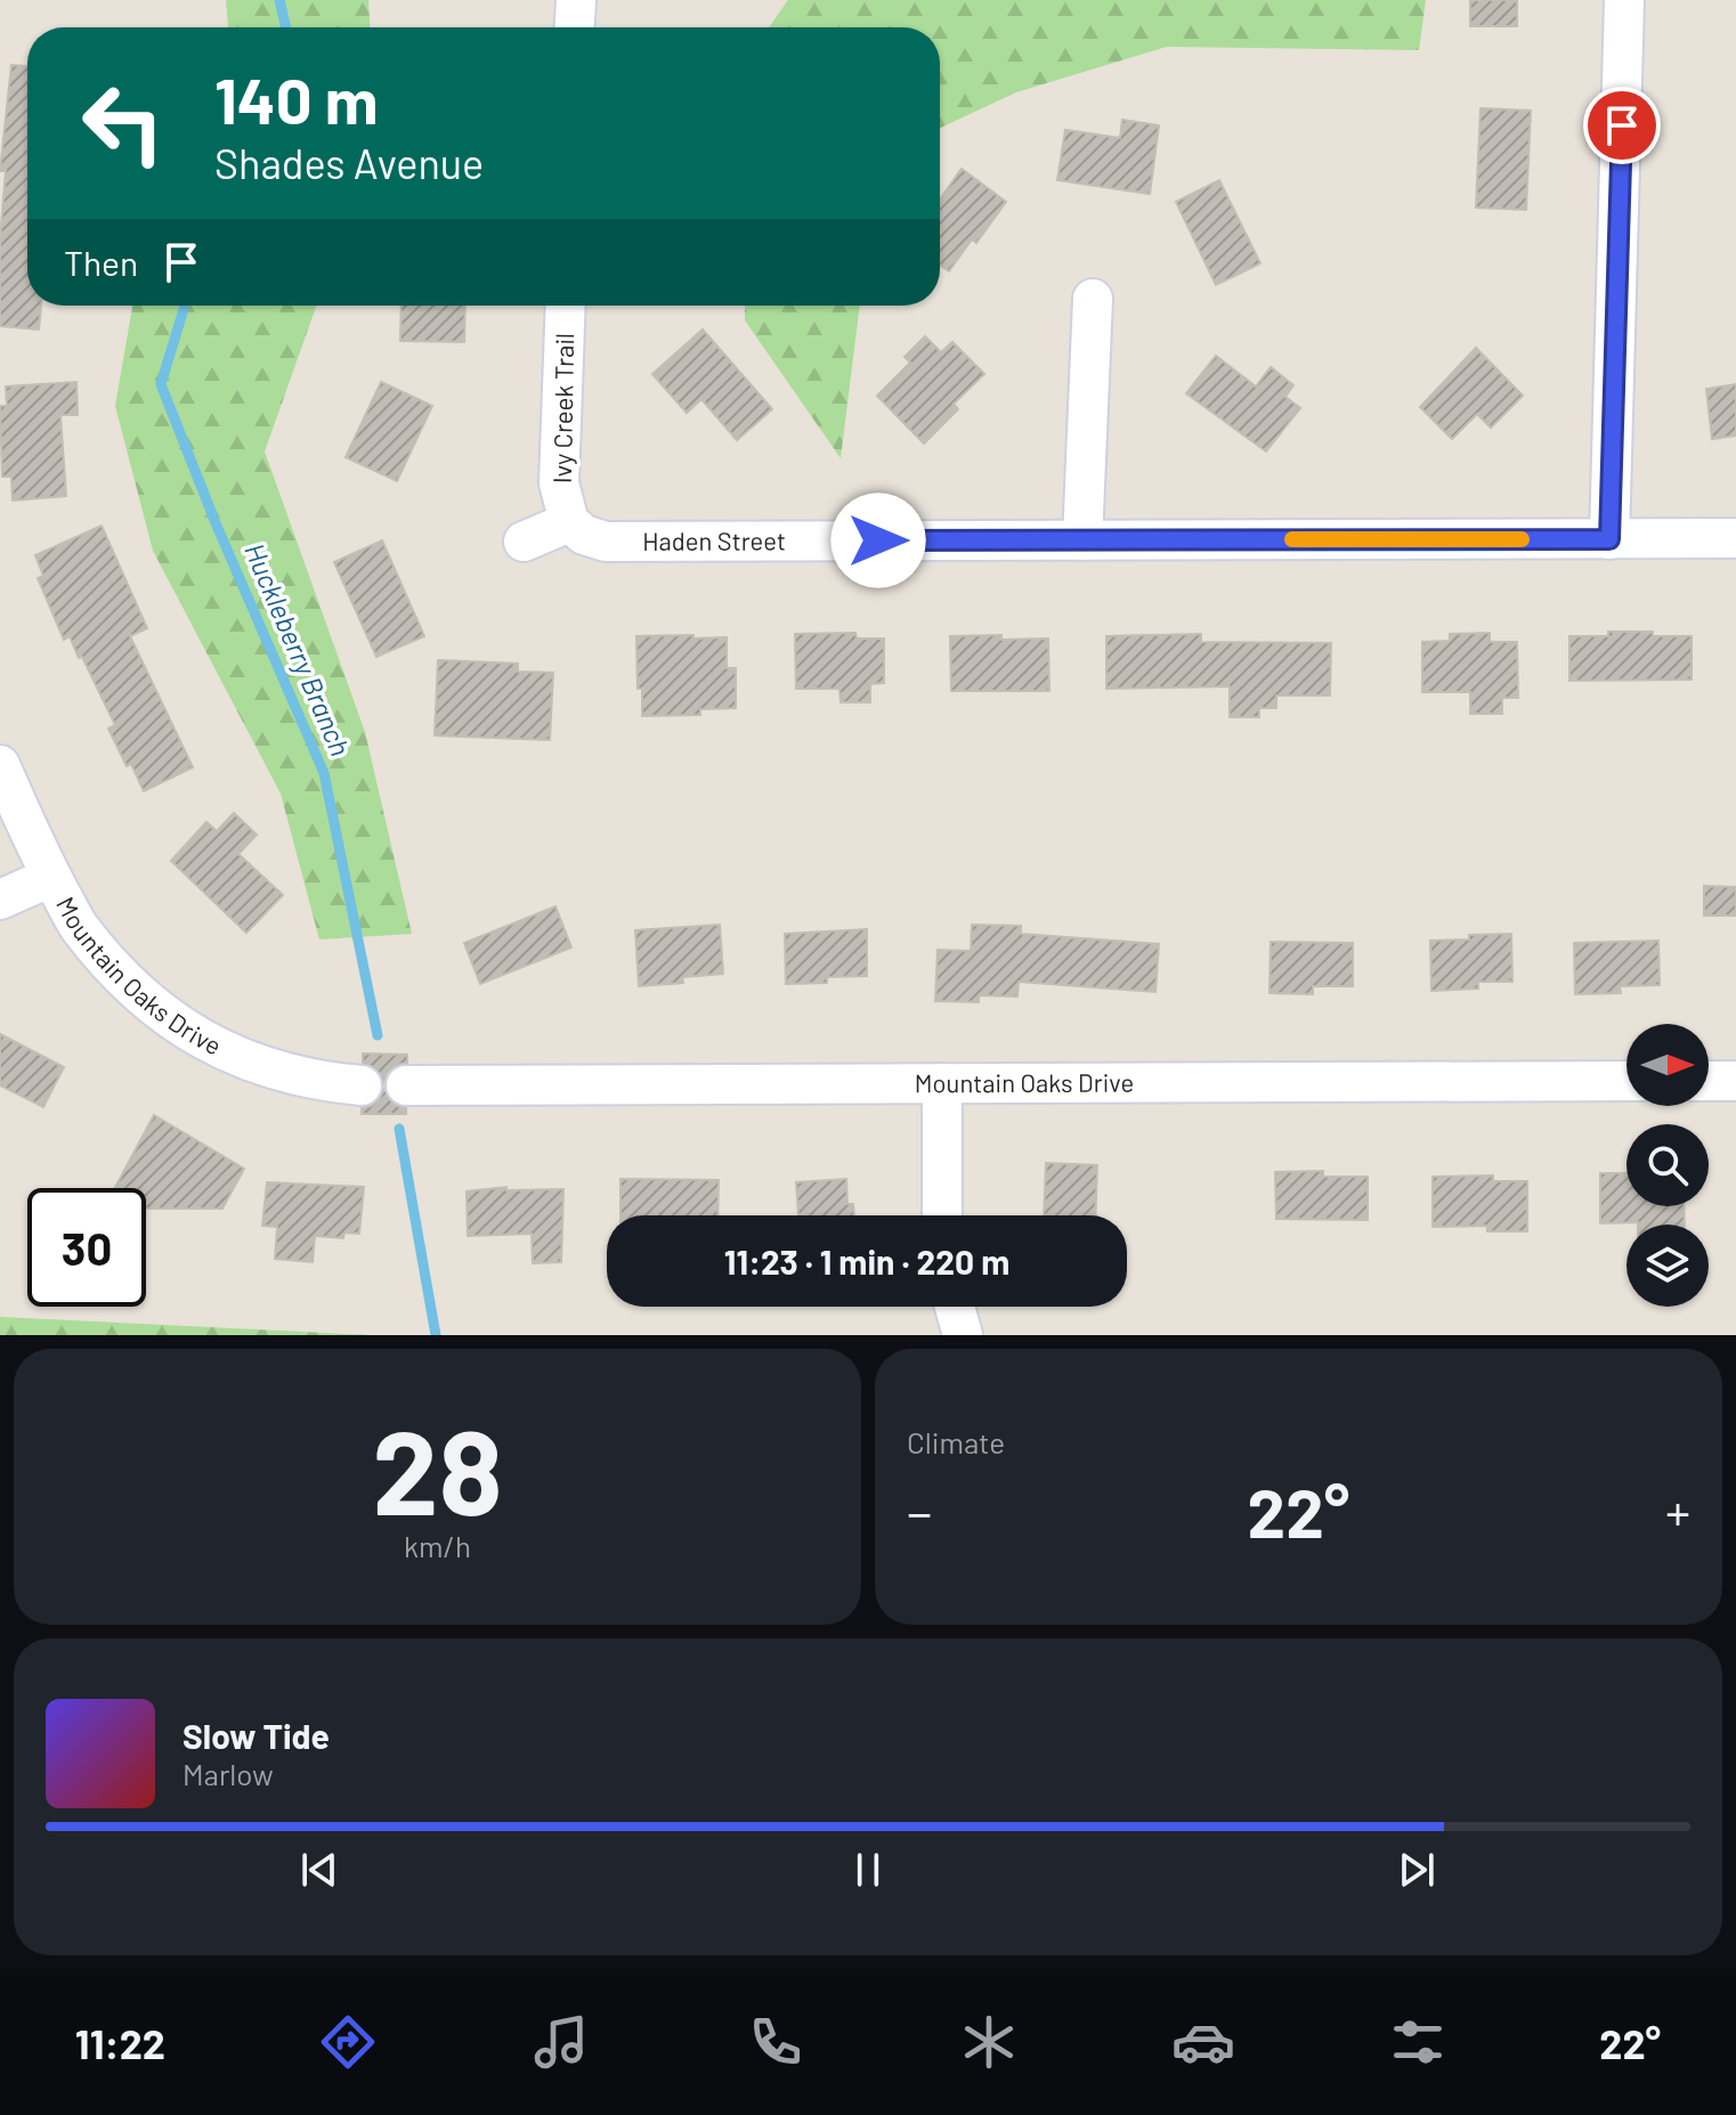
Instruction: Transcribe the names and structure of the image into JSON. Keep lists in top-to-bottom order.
{
  "streets": {
    "street": ["Ivy Creek Trail", "Haden Street", "Mountain Oaks Drive"]
  },
  "crossings": [
    ["Ivy Creek Trail", "Haden Street"]
  ],
  "water": ["Huckleberry Branch"],
  "north": "right",
  "page": {
    "turn": ["140 m", "Shades Avenue"],
    "then": "Then",
    "limit": "30",
    "trip": "11:23 · 1 min · 220 m",
    "tile": [
      ["28", "km/h"],
      "Climate"
    ],
    "heat": ["−", "22°", "+"],
    "song": ["Slow Tide", "Marlow"],
    "tabs": ["11:22", "22°"]
  }
}
